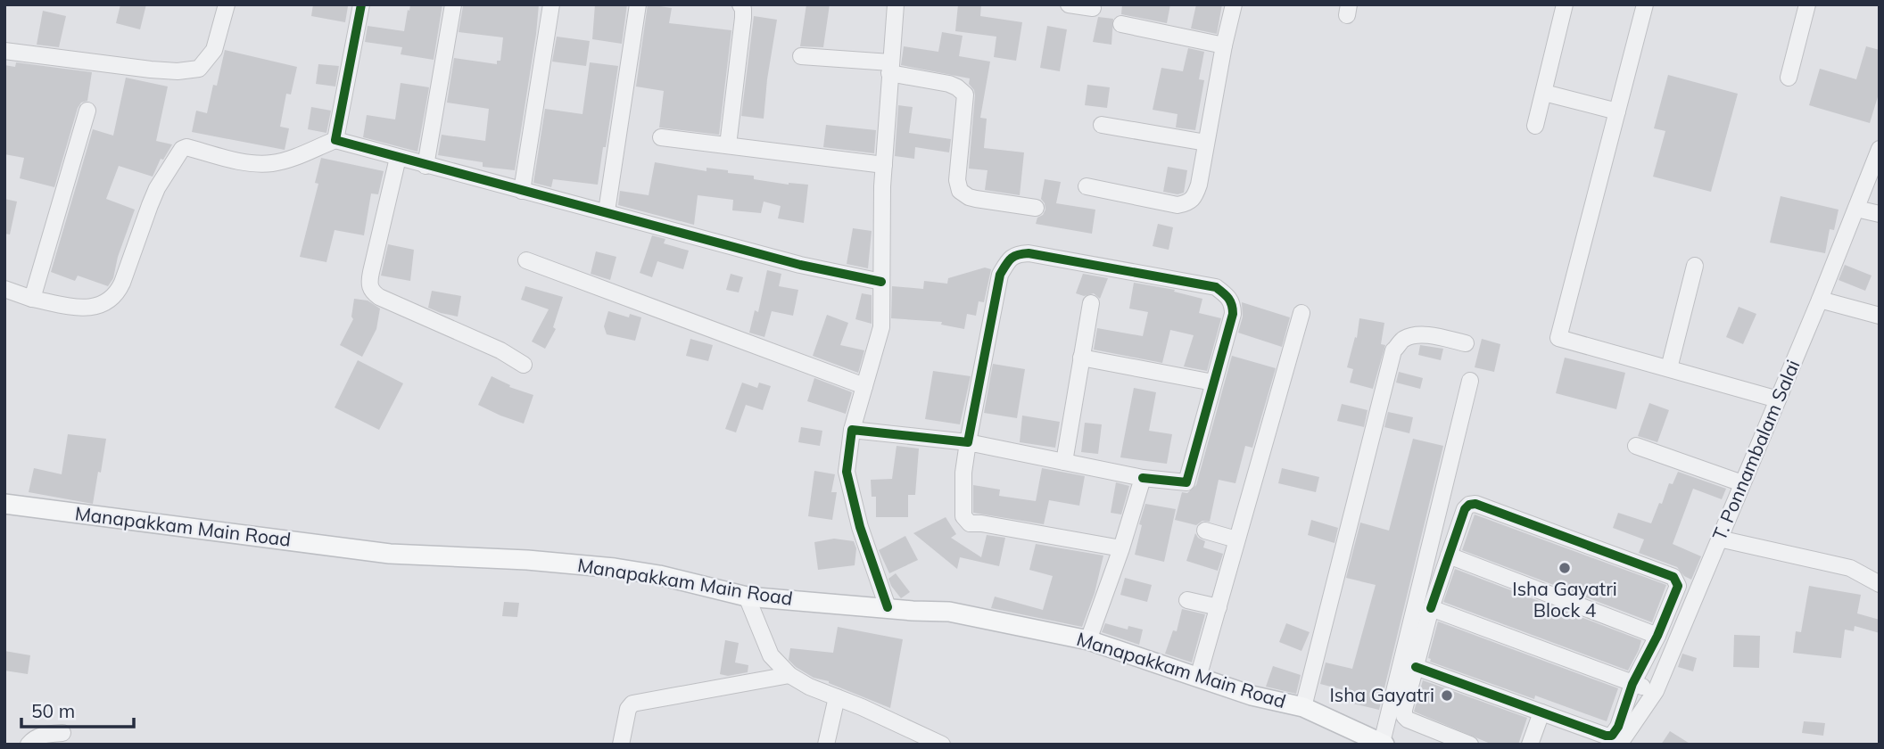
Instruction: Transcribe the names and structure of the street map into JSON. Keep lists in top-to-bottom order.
{
  "streets": {
    "main road": ["Manapakkam Main Road"],
    "street": ["T. Ponnambalam Salai"]
  },
  "places": ["Isha Gayatri Block 4", "Isha Gayatri"],
  "scale_bar": "50 m"
}
